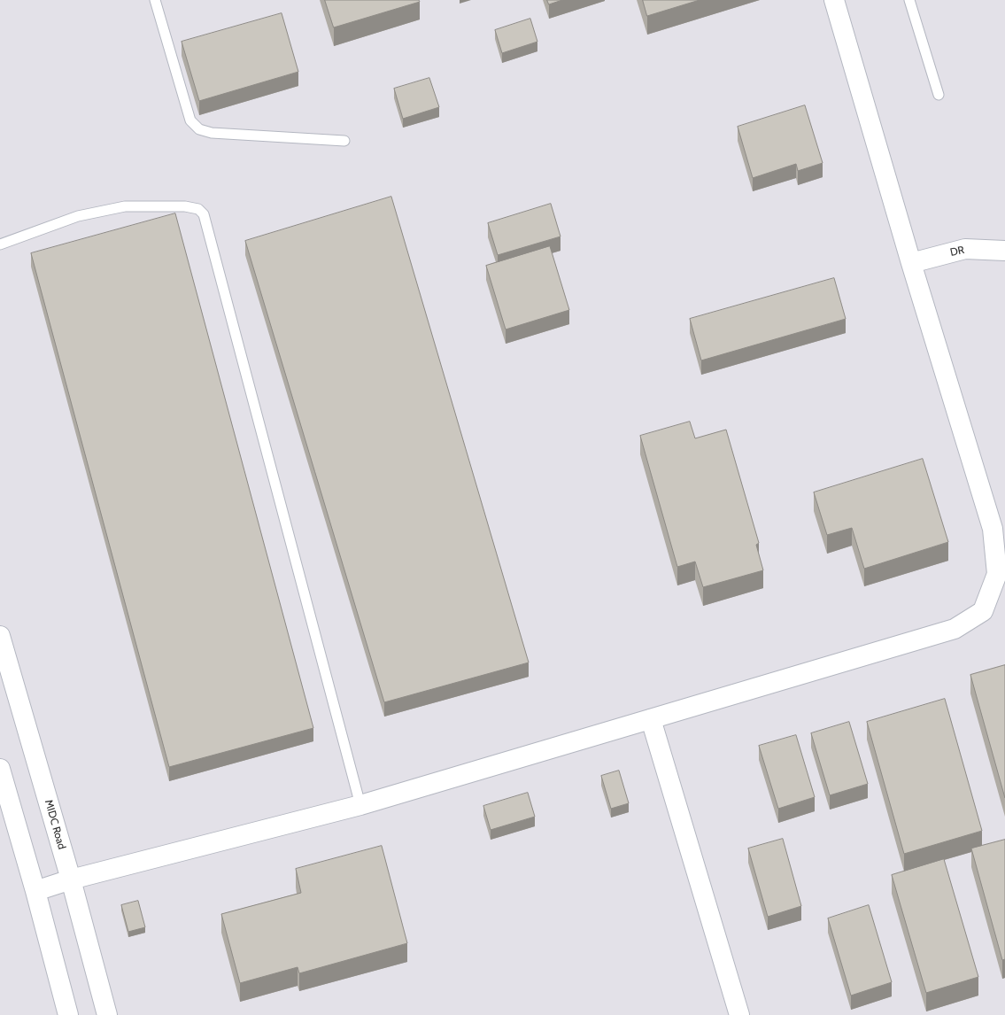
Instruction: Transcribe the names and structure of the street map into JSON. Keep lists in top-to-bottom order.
{
  "streets": {
    "street": ["DR", "MIDC Road"]
  }
}
